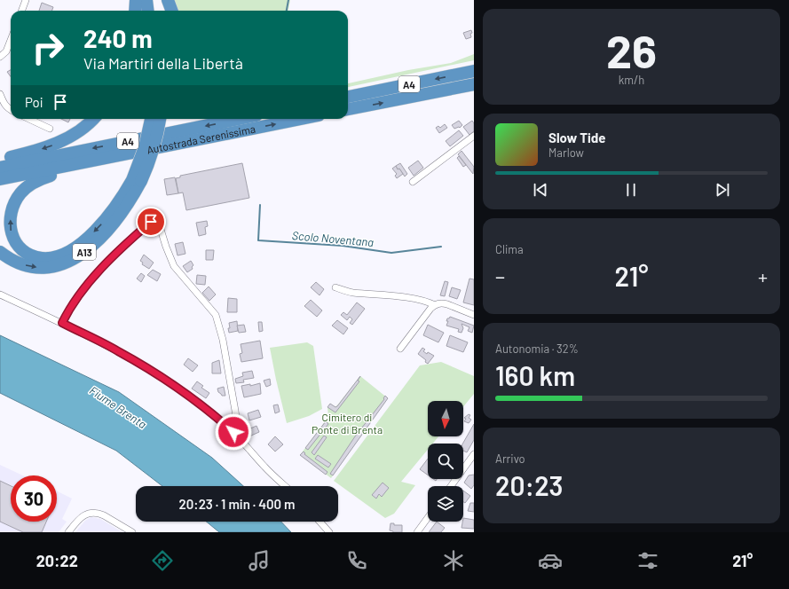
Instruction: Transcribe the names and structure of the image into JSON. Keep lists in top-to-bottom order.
{
  "streets": {
    "highway": ["A4", "Autostrada Serenissima", "A13"]
  },
  "water": ["Scolo Noventana", "Fiume Brenta"],
  "parks": ["Cimitero di Ponte di Brenta"],
  "north": "bottom",
  "page": {
    "tile": [
      ["26", "km/h"],
      "Clima",
      ["Autonomia · 32%", "160 km"],
      ["Arrivo", "20:23"]
    ],
    "turn": ["240 m", "Via Martiri della Libertà"],
    "then": "Poi",
    "song": ["Slow Tide", "Marlow"],
    "heat": ["−", "21°", "+"],
    "limit": "30",
    "trip": "20:23 · 1 min · 400 m",
    "tabs": ["20:22", "21°"]
  }
}
